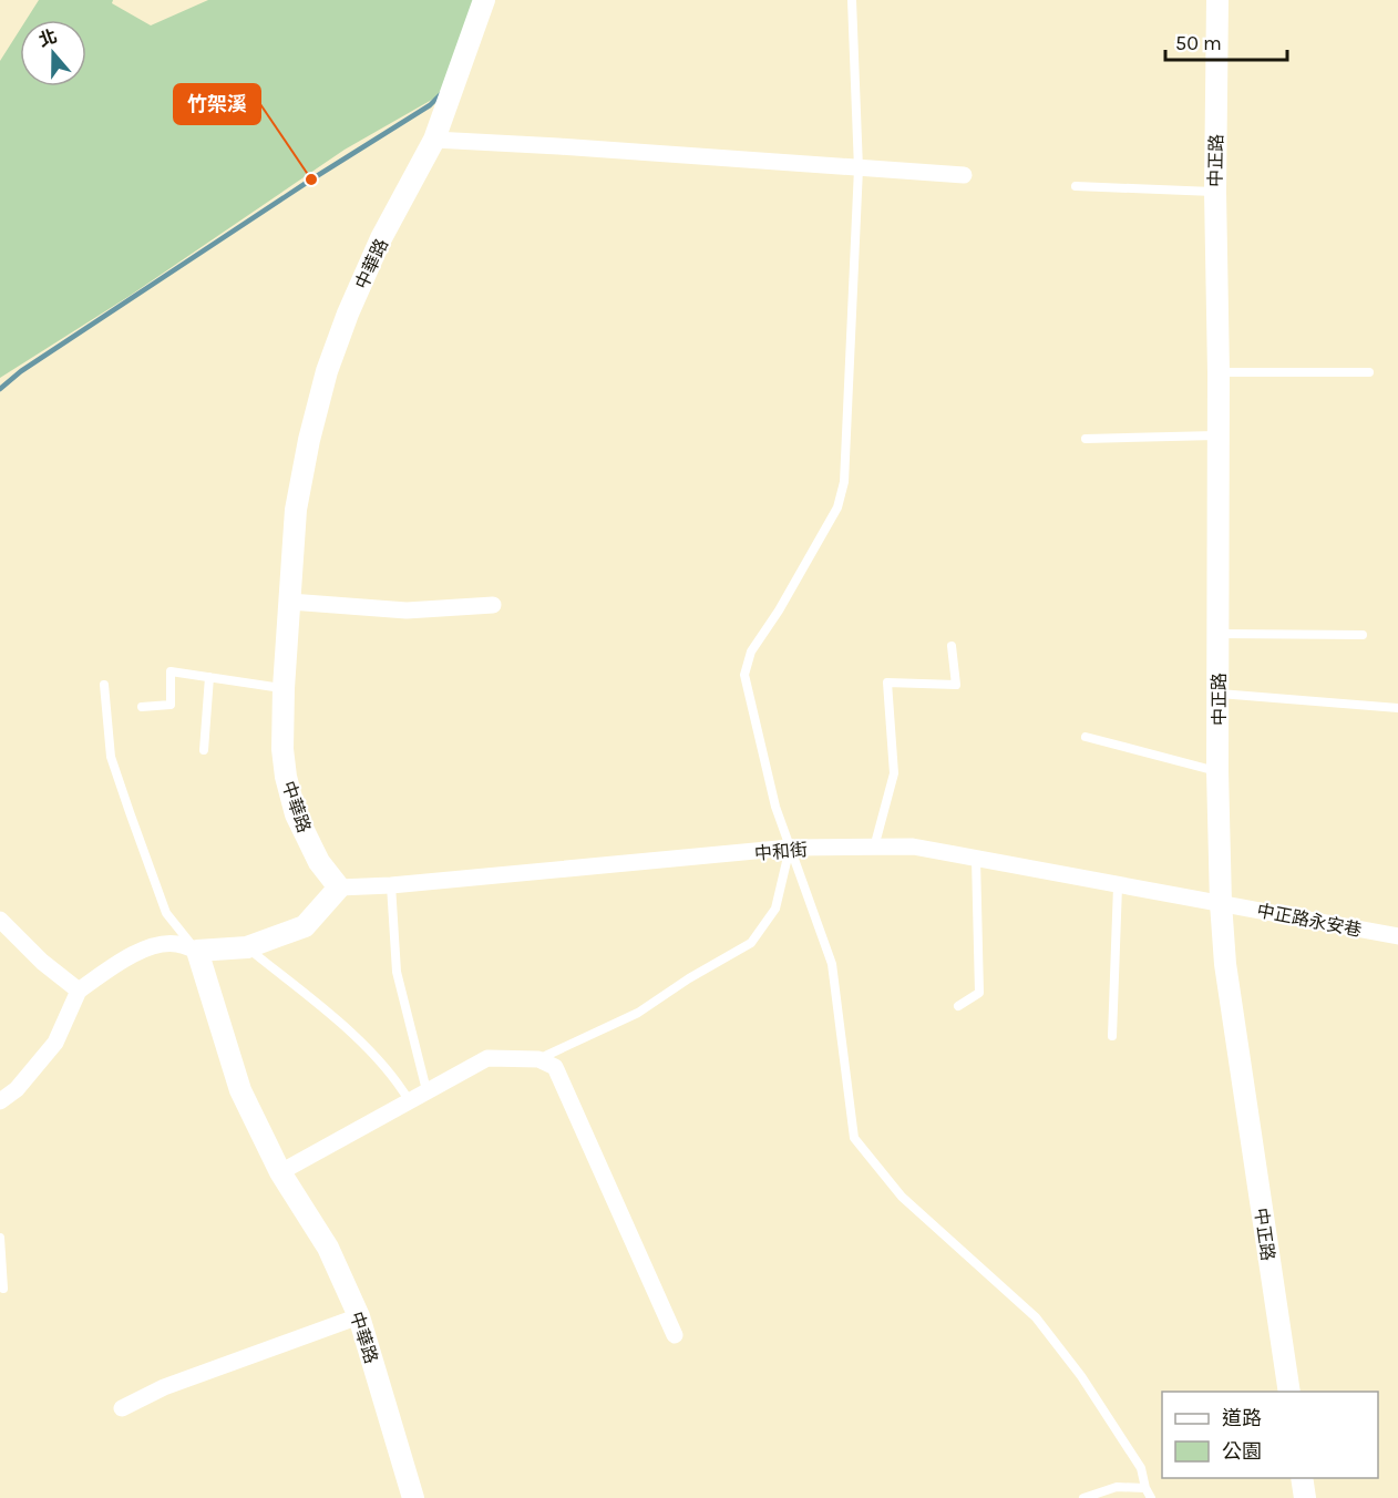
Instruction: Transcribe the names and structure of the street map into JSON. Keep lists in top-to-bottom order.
{
  "streets": {
    "street": [
      "中正路",
      "中華路",
      "中和街",
      "中正路永安巷"
    ]
  },
  "crossings": [
    ["中正路", "中和街"],
    ["中正路", "中正路永安巷"],
    ["中華路", "中和街"],
    ["中和街", "中正路永安巷"]
  ],
  "places": ["竹架溪"],
  "legend": ["道路", "公園"],
  "scale_bar": "50 m",
  "north": "top"
}
